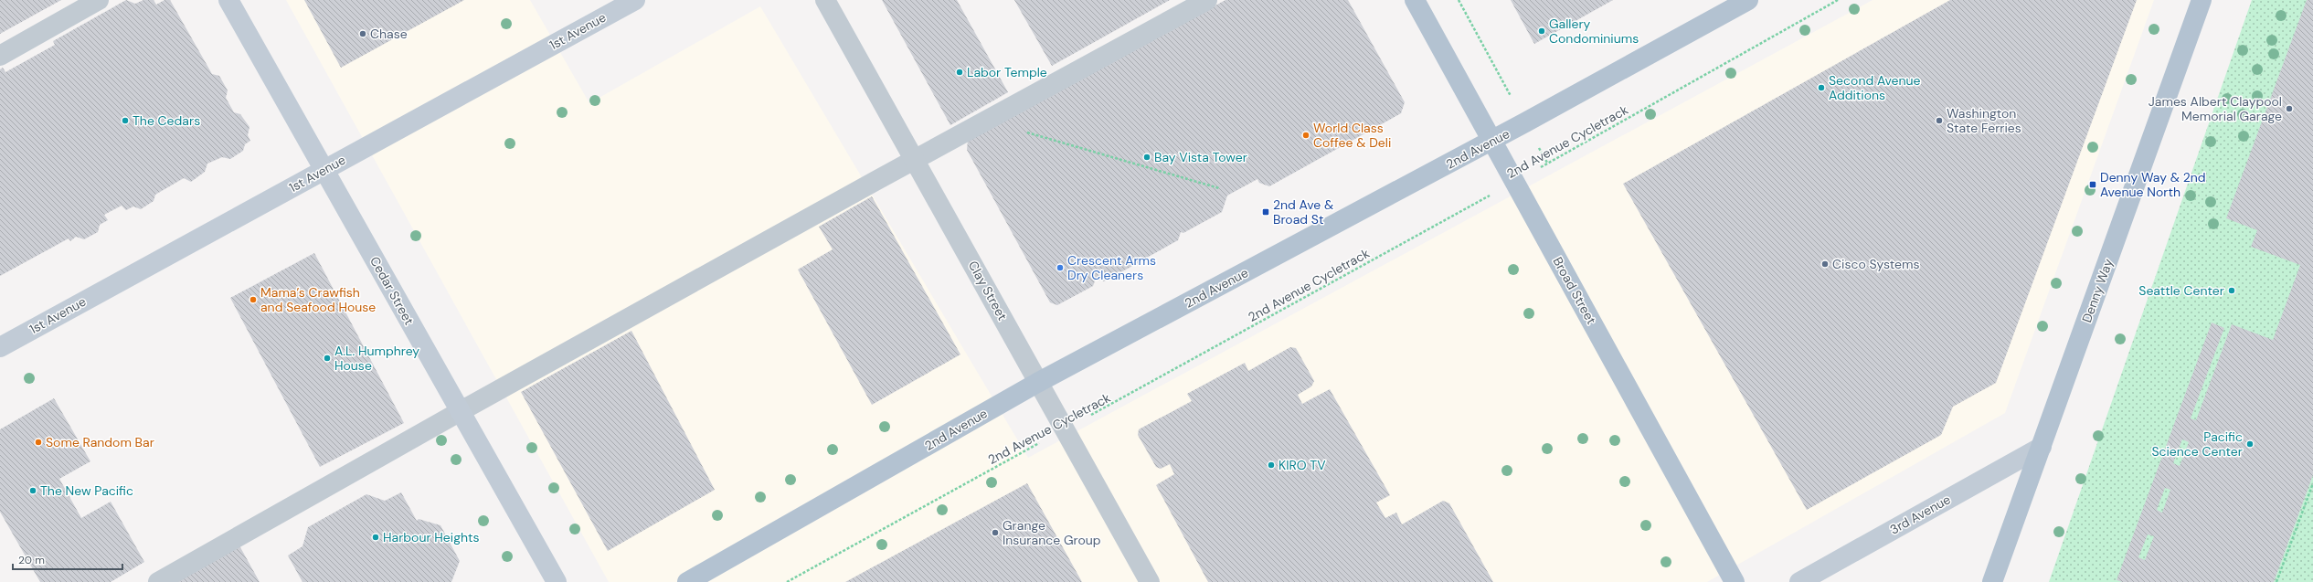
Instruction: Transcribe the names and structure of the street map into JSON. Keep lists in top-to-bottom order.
{
  "streets": {
    "main road": [
      "1st Avenue",
      "2nd Avenue",
      "Cedar Street",
      "Broad Street",
      "Denny Way",
      "3rd Avenue"
    ],
    "street": ["Clay Street"],
    "path": ["2nd Avenue Cycletrack"]
  },
  "crossings": [
    ["1st Avenue", "Cedar Street"],
    ["2nd Avenue Cycletrack", "Clay Street"],
    ["2nd Avenue Cycletrack", "Broad Street"],
    ["2nd Avenue", "Clay Street"],
    ["2nd Avenue", "Broad Street"],
    ["Denny Way", "3rd Avenue"]
  ],
  "places": {
    "other": [
      "Gallery Condominiums",
      "Chase",
      "Labor Temple",
      "Second Avenue Additions",
      "James Albert Claypool Memorial Garage",
      "The Cedars",
      "Washington State Ferries",
      "World Class Coffee & Deli",
      "Bay Vista Tower",
      "Cisco Systems",
      "Crescent Arms Dry Cleaners",
      "Seattle Center",
      "Mama’s Crawfish and Seafood House",
      "A.L. Humphrey House",
      "Some Random Bar",
      "Pacific Science Center",
      "KIRO TV",
      "The New Pacific",
      "Grange Insurance Group",
      "Harbour Heights"
    ],
    "transit": ["Denny Way & 2nd Avenue North", "2nd Ave & Broad St"]
  },
  "scale_bar": "20 m"
}
